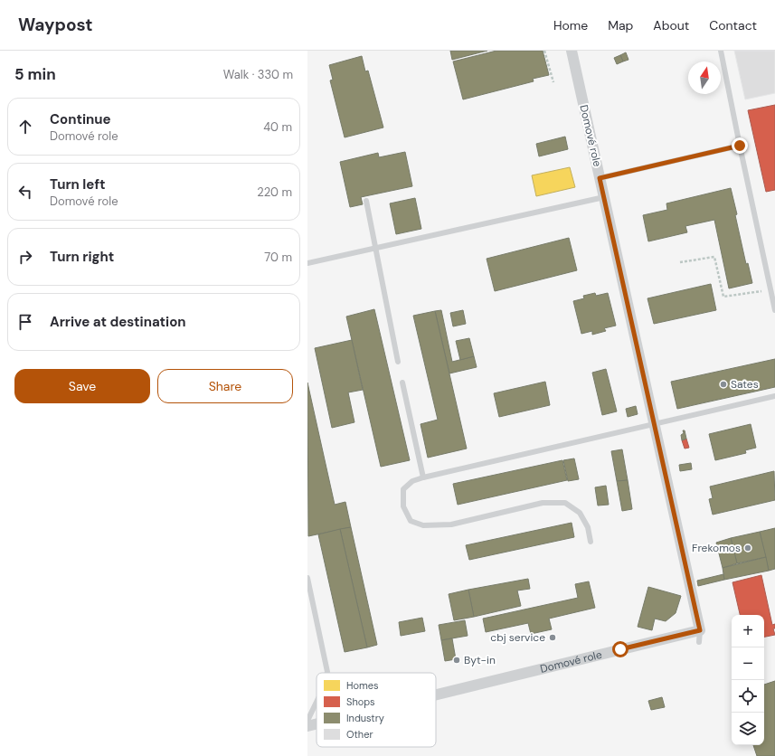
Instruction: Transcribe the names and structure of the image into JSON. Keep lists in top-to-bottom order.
{
  "streets": {
    "street": ["Domové role"]
  },
  "places": [
    "Sates",
    "Frekomos",
    "cbj service",
    "Byt-in"
  ],
  "legend": [
    "Homes",
    "Shops",
    "Industry",
    "Other"
  ],
  "north": "top",
  "page": {
    "header": "Waypost",
    "nav": [
      "Home",
      "Map",
      "About",
      "Contact"
    ],
    "heading": ["5 min", "Walk · 330 m"],
    "list": [
      ["Continue", "Domové role", "40 m"],
      ["Turn left", "Domové role", "220 m"],
      ["Turn right", "70 m"],
      "Arrive at destination"
    ],
    "buttons": ["Save", "Share"],
    "map_buttons": ["+", "−"]
  }
}
